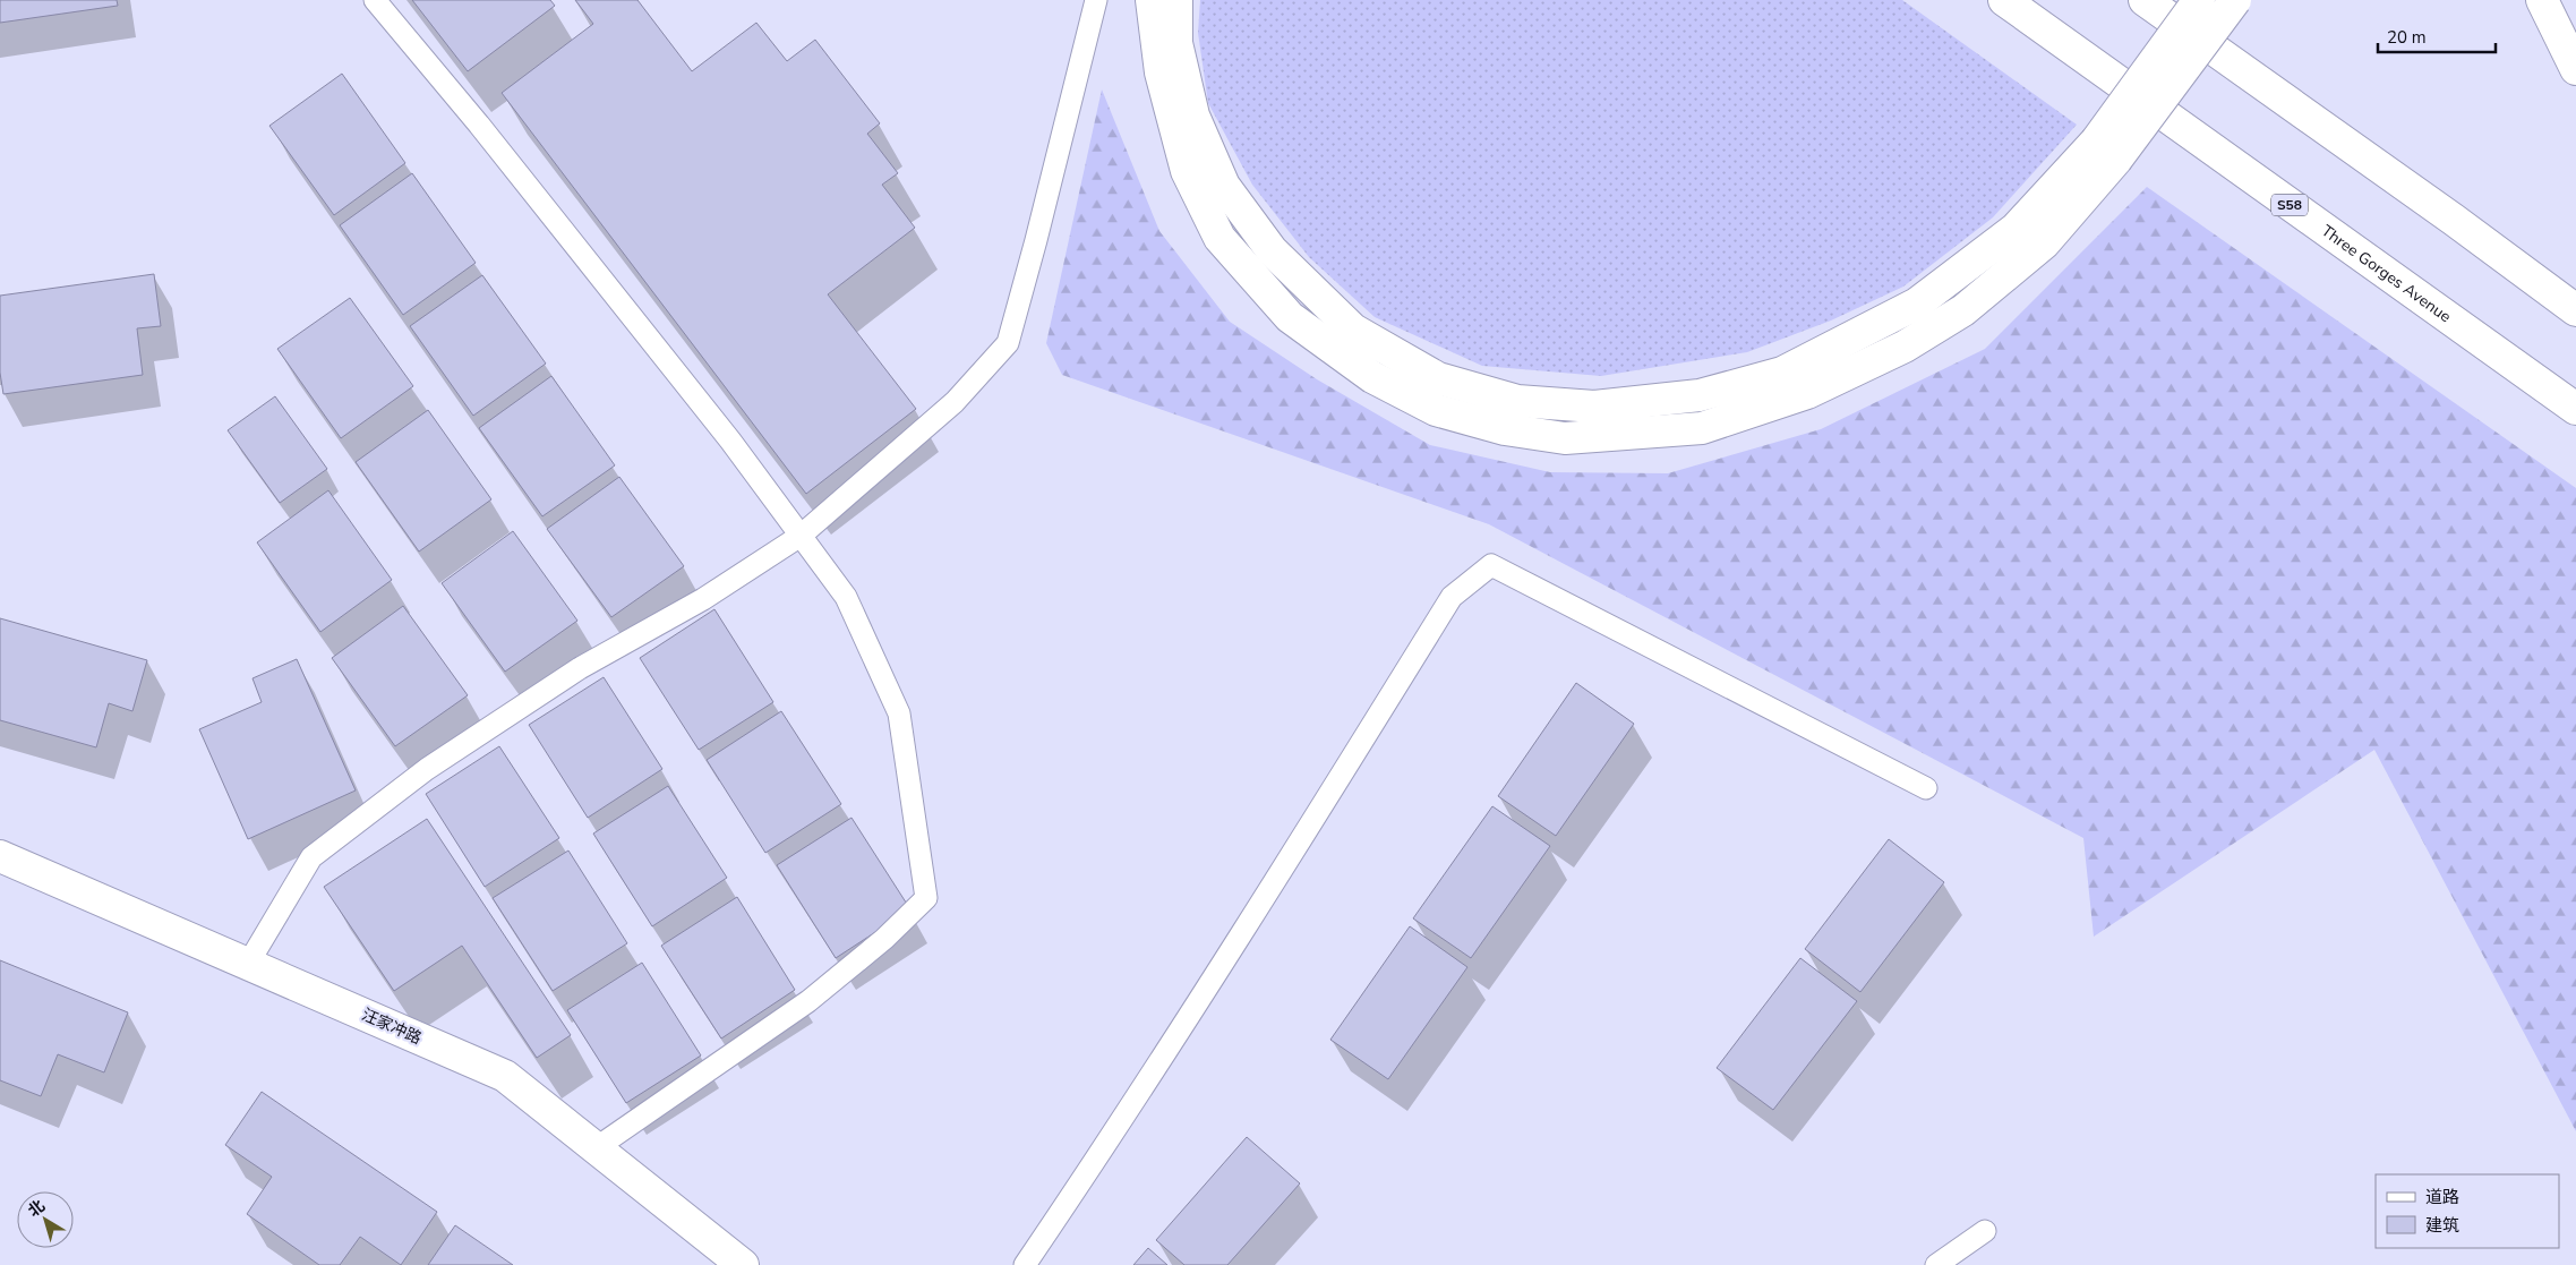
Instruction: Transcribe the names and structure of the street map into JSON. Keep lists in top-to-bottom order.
{
  "streets": {
    "main road": ["S58", "Three Gorges Avenue", "汪家冲路"]
  },
  "legend": ["道路", "建筑"],
  "scale_bar": "20 m",
  "north": "top left"
}
